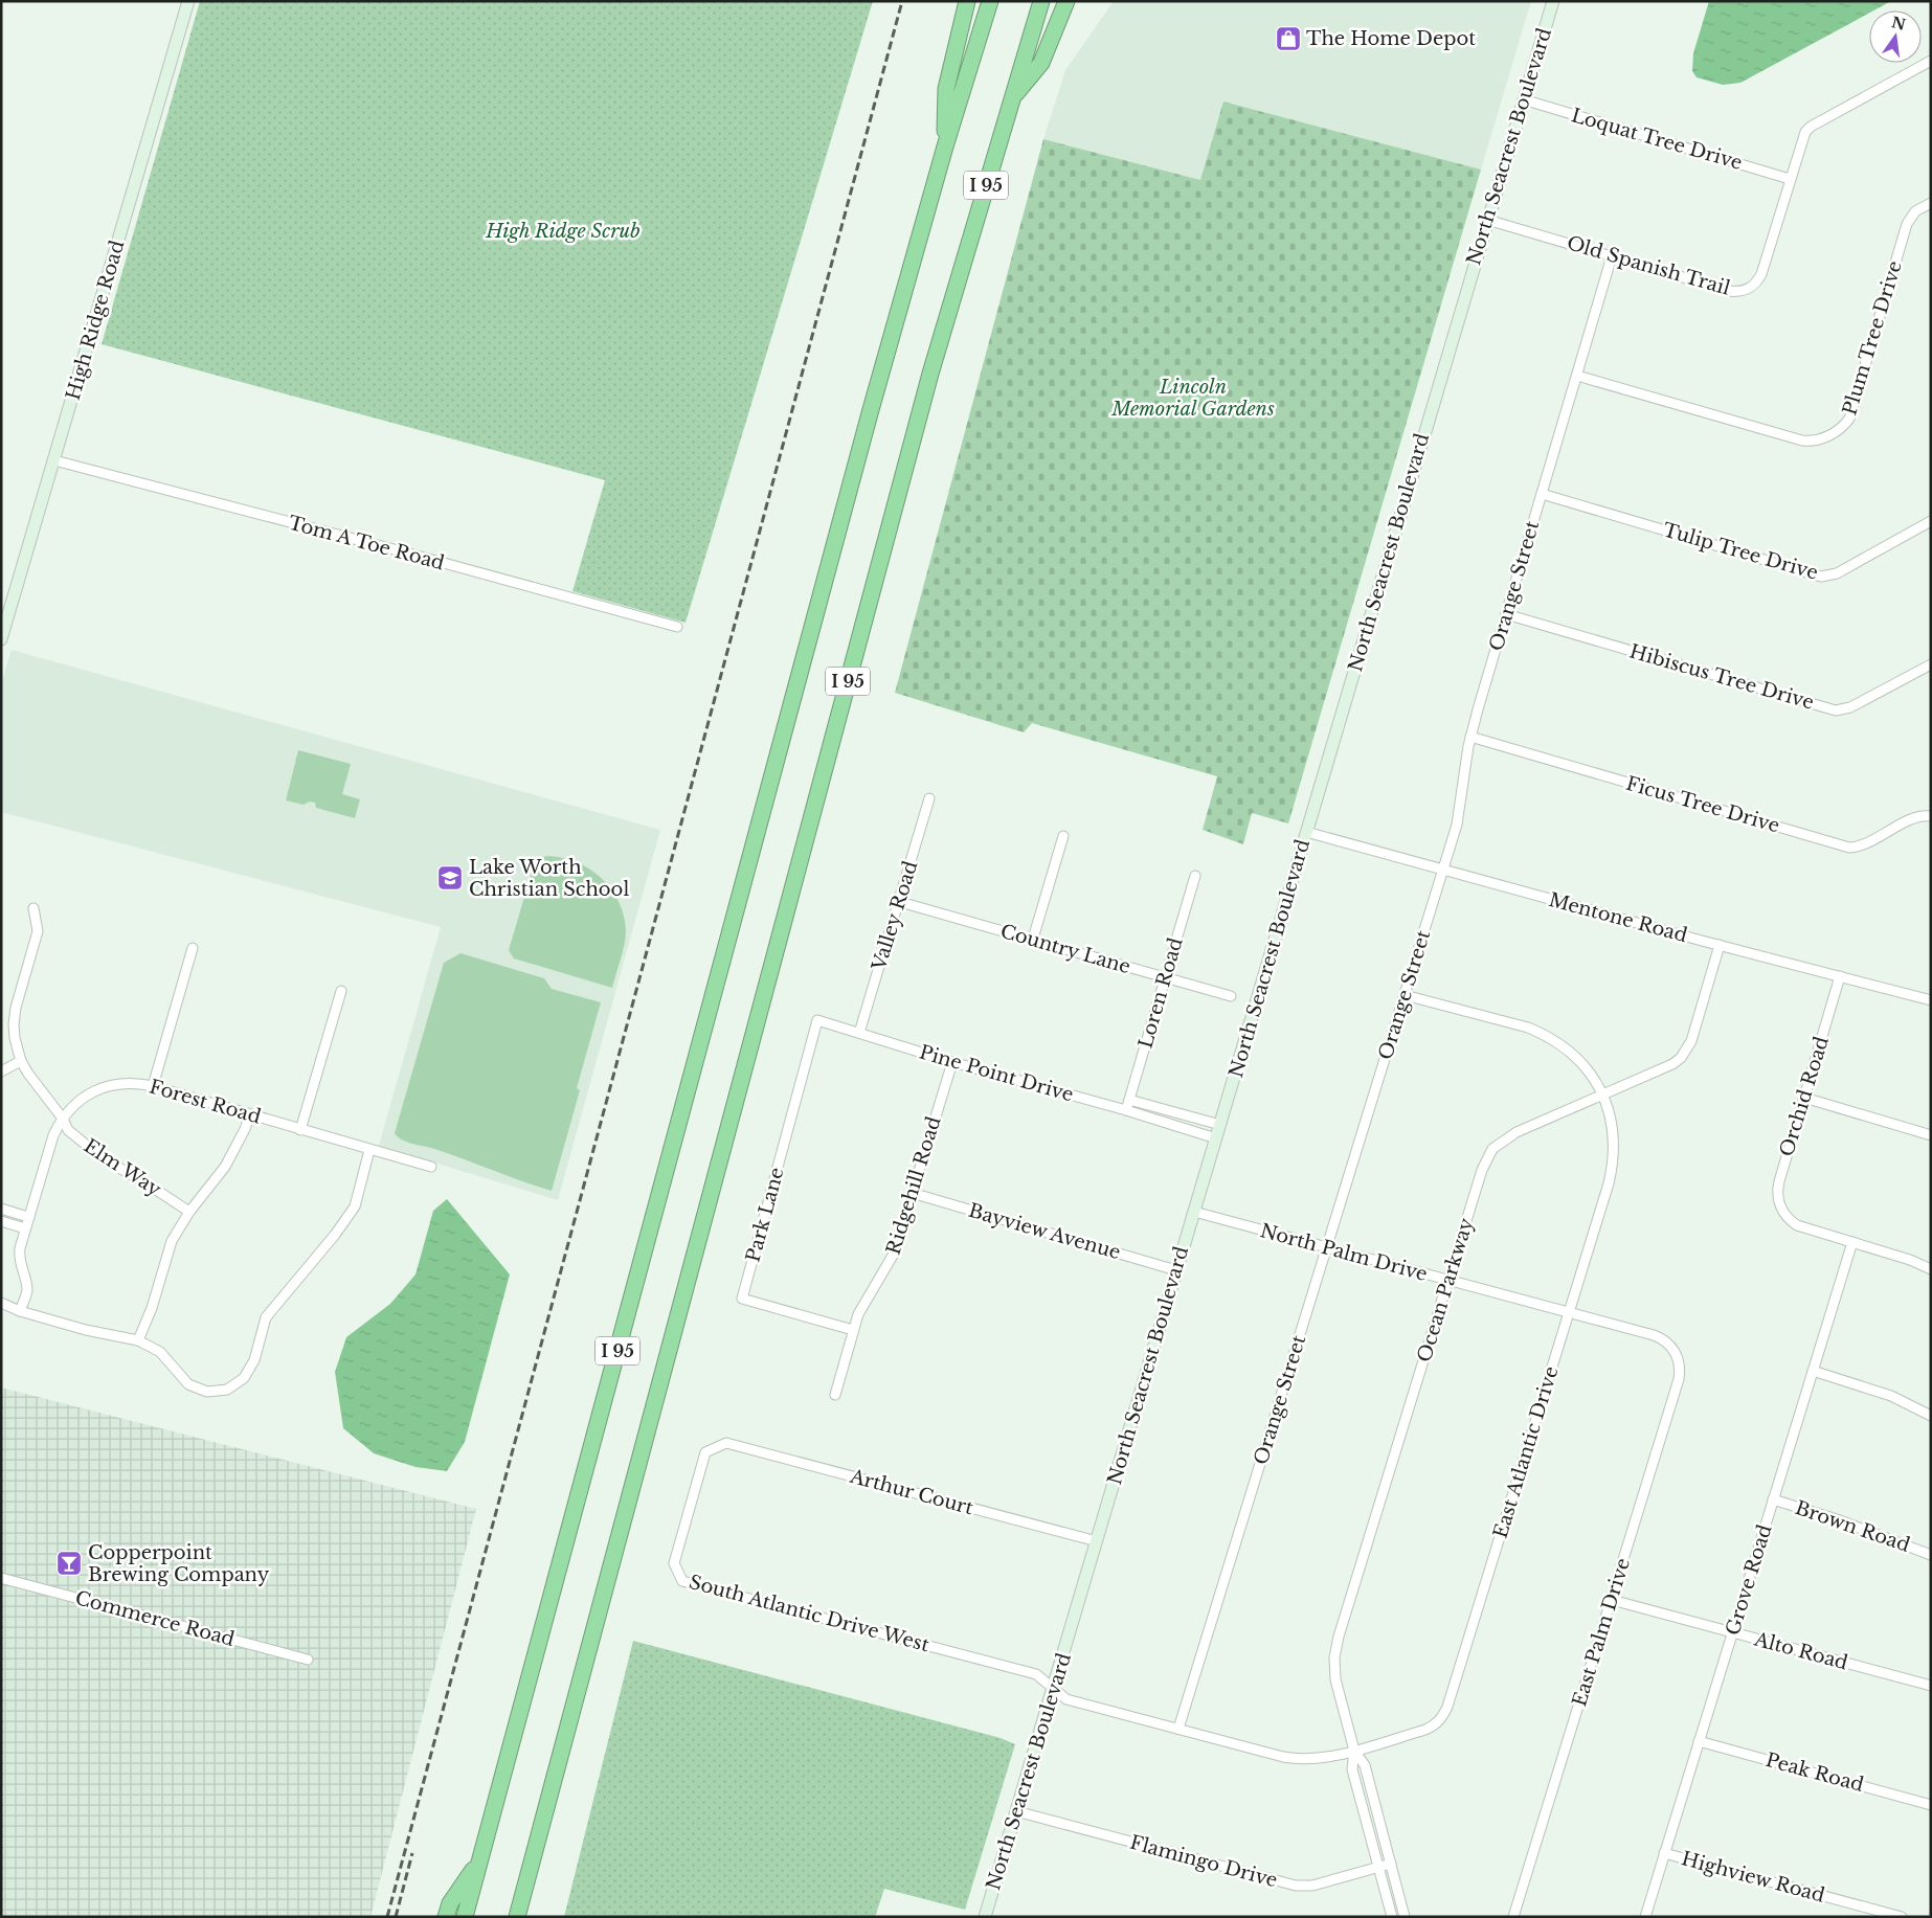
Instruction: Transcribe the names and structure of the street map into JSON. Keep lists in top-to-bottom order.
{
  "streets": {
    "highway": ["I 95"],
    "street": [
      "Loquat Tree Drive",
      "North Seacrest Boulevard",
      "Old Spanish Trail",
      "High Ridge Road",
      "Plum Tree Drive",
      "Tom A Toe Road",
      "Tulip Tree Drive",
      "Orange Street",
      "Hibiscus Tree Drive",
      "Ficus Tree Drive",
      "Valley Road",
      "Mentone Road",
      "Country Lane",
      "Loren Road",
      "Pine Point Drive",
      "Orchid Road",
      "Forest Road",
      "Elm Way",
      "Ridgehill Road",
      "Park Lane",
      "Bayview Avenue",
      "North Palm Drive",
      "Ocean Parkway",
      "East Atlantic Drive",
      "Arthur Court",
      "Brown Road",
      "Grove Road",
      "South Atlantic Drive West",
      "Commerce Road",
      "East Palm Drive",
      "Alto Road",
      "Peak Road",
      "Flamingo Drive",
      "Highview Road"
    ]
  },
  "crossings": [
    ["Loquat Tree Drive", "North Seacrest Boulevard"],
    ["Loquat Tree Drive", "Old Spanish Trail"],
    ["North Seacrest Boulevard", "Old Spanish Trail"],
    ["North Seacrest Boulevard", "Mentone Road"],
    ["North Seacrest Boulevard", "Pine Point Drive"],
    ["North Seacrest Boulevard", "Bayview Avenue"],
    ["North Seacrest Boulevard", "North Palm Drive"],
    ["North Seacrest Boulevard", "East Atlantic Drive"],
    ["North Seacrest Boulevard", "Arthur Court"],
    ["North Seacrest Boulevard", "South Atlantic Drive West"],
    ["North Seacrest Boulevard", "Flamingo Drive"],
    ["Old Spanish Trail", "Orange Street"],
    ["High Ridge Road", "Tom A Toe Road"],
    ["Plum Tree Drive", "Orange Street"],
    ["Tulip Tree Drive", "Orange Street"],
    ["Orange Street", "Hibiscus Tree Drive"],
    ["Orange Street", "Ficus Tree Drive"],
    ["Orange Street", "Mentone Road"],
    ["Orange Street", "North Palm Drive"],
    ["Orange Street", "East Atlantic Drive"],
    ["Valley Road", "Country Lane"],
    ["Valley Road", "Pine Point Drive"],
    ["Mentone Road", "Orchid Road"],
    ["Mentone Road", "Ocean Parkway"],
    ["Country Lane", "Loren Road"],
    ["Loren Road", "Pine Point Drive"],
    ["Pine Point Drive", "Ridgehill Road"],
    ["Pine Point Drive", "Park Lane"],
    ["Orchid Road", "Grove Road"],
    ["Forest Road", "Elm Way"],
    ["Ridgehill Road", "Park Lane"],
    ["Ridgehill Road", "Bayview Avenue"],
    ["North Palm Drive", "Ocean Parkway"],
    ["North Palm Drive", "East Atlantic Drive"],
    ["North Palm Drive", "East Palm Drive"],
    ["Ocean Parkway", "East Atlantic Drive"],
    ["Ocean Parkway", "Flamingo Drive"],
    ["East Atlantic Drive", "South Atlantic Drive West"],
    ["Arthur Court", "South Atlantic Drive West"],
    ["Brown Road", "Grove Road"],
    ["Grove Road", "Alto Road"],
    ["Grove Road", "Peak Road"],
    ["Grove Road", "Highview Road"],
    ["East Palm Drive", "Alto Road"]
  ],
  "parks": ["High Ridge Scrub", "Lincoln Memorial Gardens"],
  "places": {
    "shop": ["The Home Depot"],
    "school or university": ["Lake Worth Christian School"],
    "bar": ["Copperpoint Brewing Company"]
  },
  "north": "top"
}
